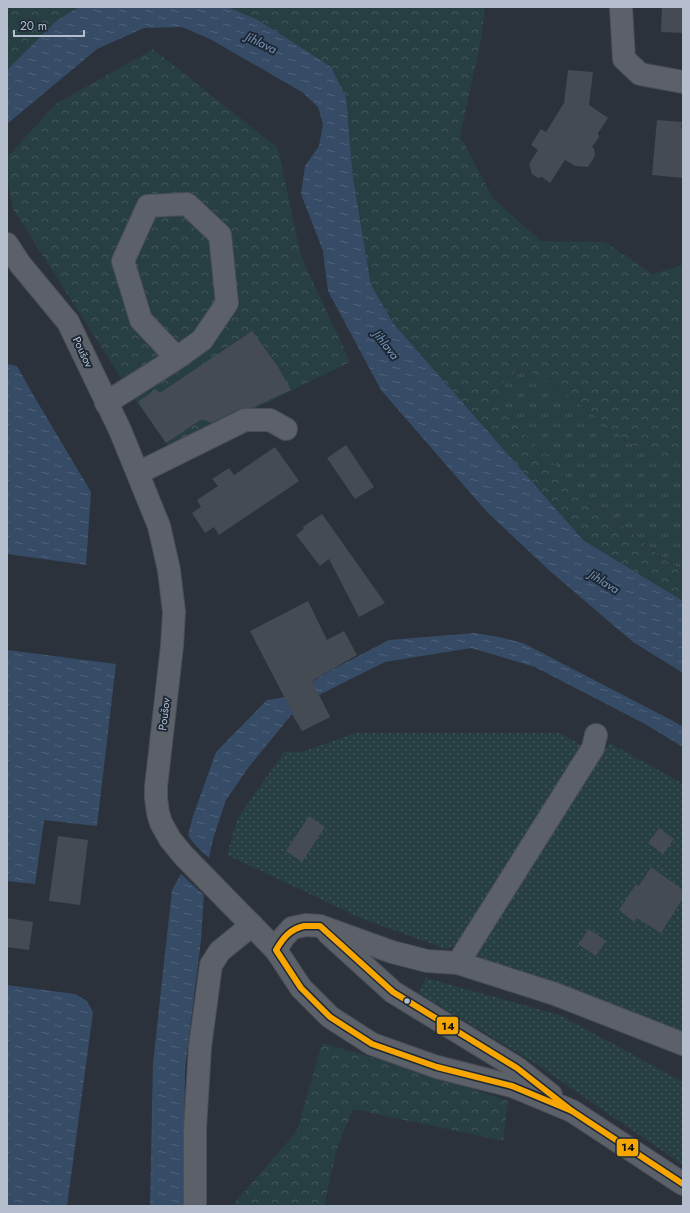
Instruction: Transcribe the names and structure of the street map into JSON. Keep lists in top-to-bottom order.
{
  "streets": {
    "street": ["Poušov"]
  },
  "water": ["Jihlava"],
  "lines": ["transit line 14"],
  "scale_bar": "20 m"
}
